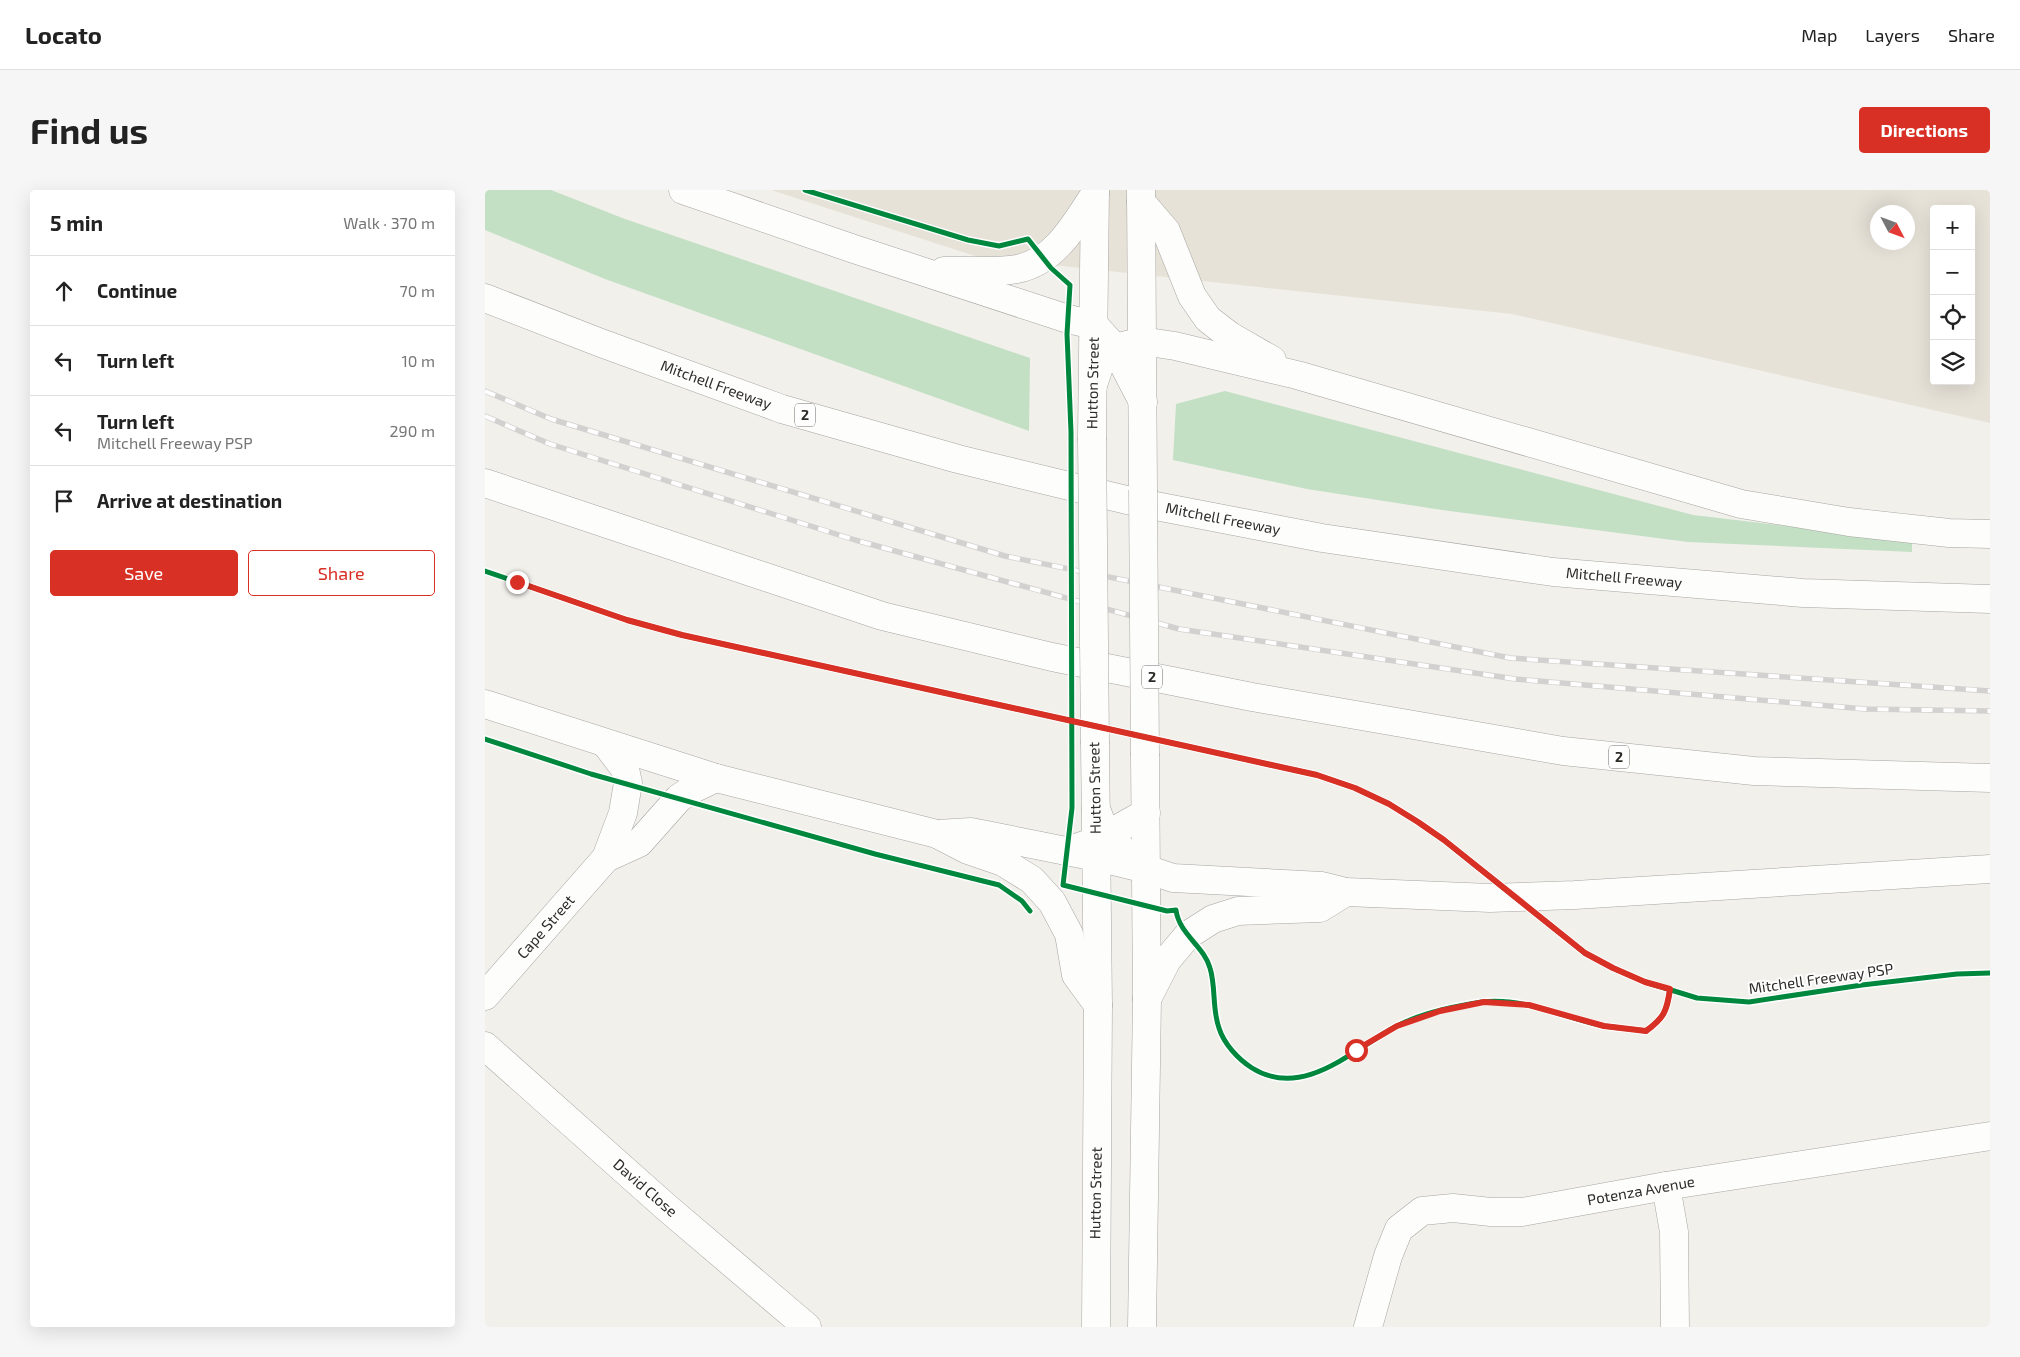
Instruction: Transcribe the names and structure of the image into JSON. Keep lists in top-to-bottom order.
{
  "streets": {
    "main road": [
      "Hutton Street",
      "Mitchell Freeway",
      "2",
      "Cape Street",
      "David Close",
      "Potenza Avenue"
    ],
    "cycle path": ["Mitchell Freeway PSP"]
  },
  "north": "bottom right",
  "page": {
    "header": "Locato",
    "nav": ["Map", "Layers", "Share"],
    "buttons": [
      "Directions",
      ["Save", "Share"]
    ],
    "title": "Find us",
    "heading": ["5 min", "Walk · 370 m"],
    "map_buttons": ["+", "−"],
    "list": [
      ["Continue", "70 m"],
      ["Turn left", "10 m"],
      ["Turn left", "Mitchell Freeway PSP", "290 m"],
      "Arrive at destination"
    ]
  }
}
